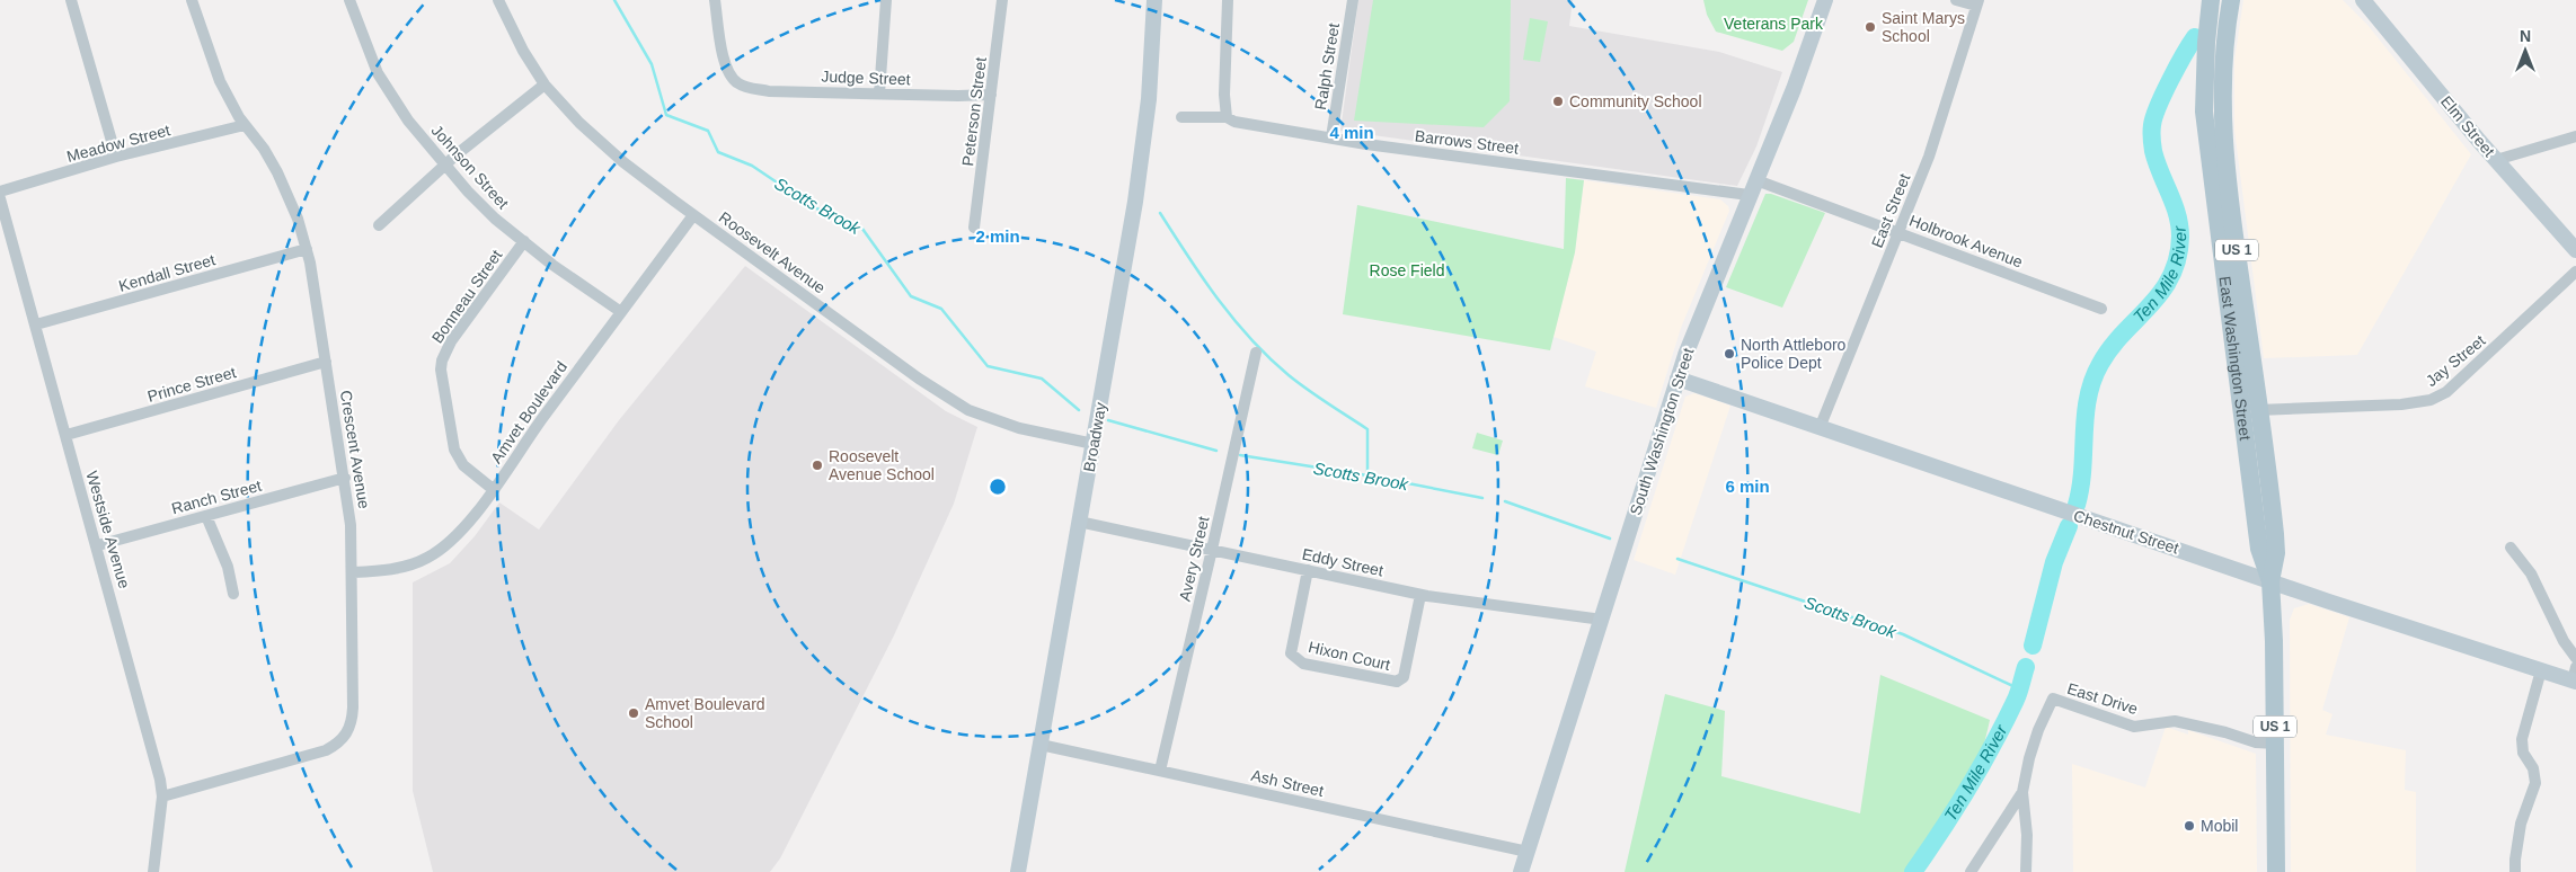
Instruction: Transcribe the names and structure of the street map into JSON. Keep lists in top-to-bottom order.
{
  "streets": {
    "main road": ["US 1", "East Washington Street"],
    "street": [
      "Ralph Street",
      "Judge Street",
      "Peterson Street",
      "Elm Street",
      "Barrows Street",
      "Meadow Street",
      "Johnson Street",
      "East Street",
      "Holbrook Avenue",
      "Roosevelt Avenue",
      "Kendall Street",
      "Bonneau Street",
      "Jay Street",
      "Prince Street",
      "Amvet Boulevard",
      "South Washington Street",
      "Broadway",
      "Crescent Avenue",
      "Ranch Street",
      "Westside Avenue",
      "Chestnut Street",
      "Avery Street",
      "Eddy Street",
      "Hixon Court",
      "East Drive",
      "Ash Street"
    ]
  },
  "crossings": [
    ["Ralph Street", "Barrows Street"],
    ["Judge Street", "Peterson Street"],
    ["Barrows Street", "South Washington Street"],
    ["Meadow Street", "Crescent Avenue"],
    ["Johnson Street", "Bonneau Street"],
    ["Johnson Street", "Amvet Boulevard"],
    ["East Street", "Holbrook Avenue"],
    ["East Street", "Chestnut Street"],
    ["Holbrook Avenue", "South Washington Street"],
    ["Roosevelt Avenue", "Amvet Boulevard"],
    ["Roosevelt Avenue", "Broadway"],
    ["Kendall Street", "Crescent Avenue"],
    ["Kendall Street", "Westside Avenue"],
    ["Bonneau Street", "Amvet Boulevard"],
    ["East Washington Street", "Jay Street"],
    ["East Washington Street", "Chestnut Street"],
    ["East Washington Street", "East Drive"],
    ["Prince Street", "Crescent Avenue"],
    ["Prince Street", "Westside Avenue"],
    ["Amvet Boulevard", "Crescent Avenue"],
    ["South Washington Street", "Chestnut Street"],
    ["South Washington Street", "Eddy Street"],
    ["South Washington Street", "Ash Street"],
    ["Broadway", "Eddy Street"],
    ["Broadway", "Ash Street"],
    ["Crescent Avenue", "Ranch Street"],
    ["Crescent Avenue", "Westside Avenue"],
    ["Ranch Street", "Westside Avenue"],
    ["Avery Street", "Eddy Street"],
    ["Avery Street", "Ash Street"],
    ["Eddy Street", "Hixon Court"]
  ],
  "water": ["Scotts Brook", "Ten Mile River"],
  "parks": ["Veterans Park", "Rose Field"],
  "places": [
    "Saint Marys School",
    "Community School",
    "North Attleboro Police Dept",
    "Roosevelt Avenue School",
    "Amvet Boulevard School",
    "Mobil"
  ],
  "north": "top",
  "rings": ["4 min", "2 min", "6 min"]
}
